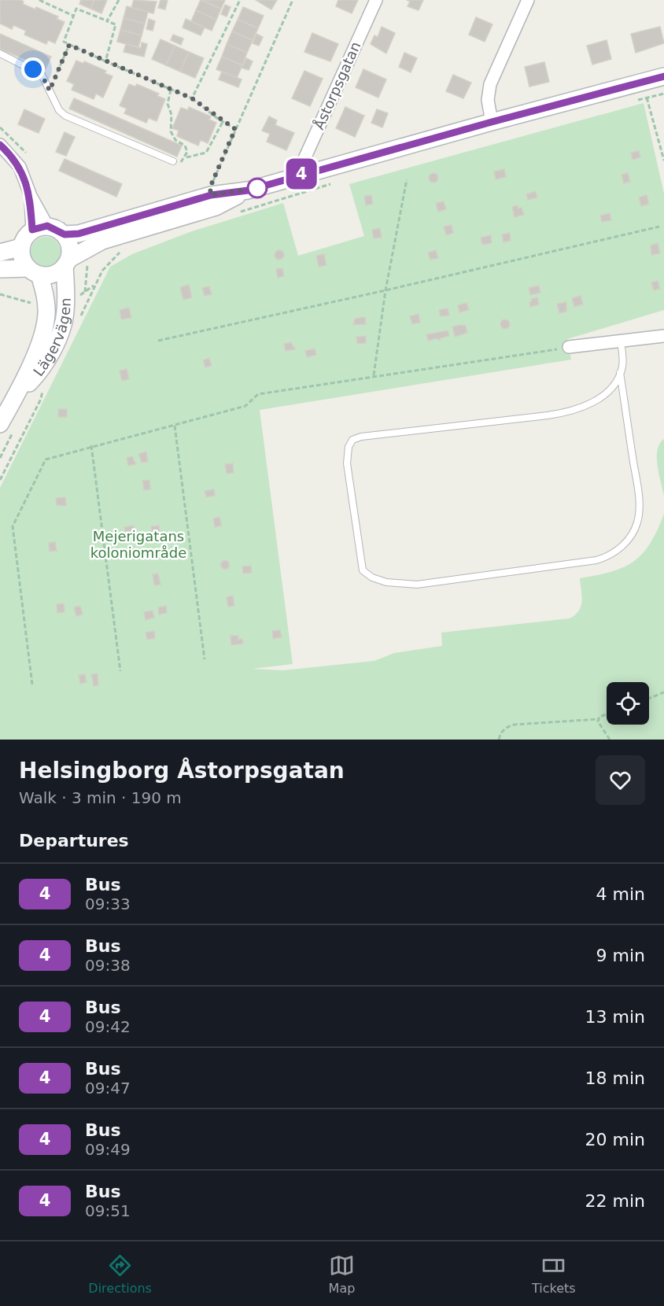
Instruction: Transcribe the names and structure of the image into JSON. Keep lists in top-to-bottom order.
{
  "streets": {
    "street": ["Åstorpsgatan", "Lägervägen"]
  },
  "parks": ["Mejerigatans koloniområde"],
  "lines": ["bus line 4"],
  "page": {
    "on_map": "4",
    "heading": [
      ["Helsingborg Åstorpsgatan", "Walk · 3 min · 190 m"],
      "Departures"
    ],
    "list": [
      {
        "mark": "4",
        "name": "Bus",
        "note": "09:33",
        "value": "4 min"
      },
      {
        "mark": "4",
        "name": "Bus",
        "note": "09:38",
        "value": "9 min"
      },
      {
        "mark": "4",
        "name": "Bus",
        "note": "09:42",
        "value": "13 min"
      },
      {
        "mark": "4",
        "name": "Bus",
        "note": "09:47",
        "value": "18 min"
      },
      {
        "mark": "4",
        "name": "Bus",
        "note": "09:49",
        "value": "20 min"
      },
      {
        "mark": "4",
        "name": "Bus",
        "note": "09:51",
        "value": "22 min"
      }
    ],
    "tabs": ["Directions", "Map", "Tickets"]
  }
}
